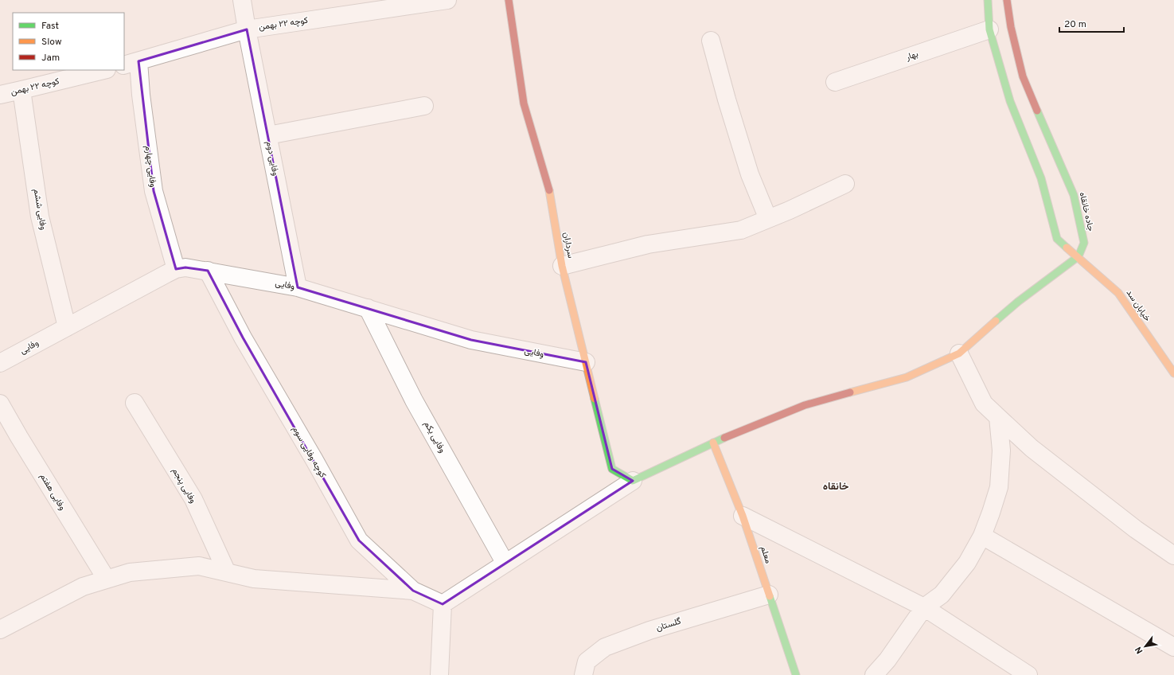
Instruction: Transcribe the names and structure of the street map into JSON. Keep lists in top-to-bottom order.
{
  "streets": {
    "street": [
      "کوچه ۲۲ بهمن",
      "بهار",
      "وفایی دوم",
      "وفایی چهارم",
      "وفایی ششم",
      "جاده خانقاه",
      "سرداران",
      "وفایی",
      "خیابان سد",
      "وفایی یکم",
      "کوچه وفایی سوم",
      "وفایی پنجم",
      "وفایی هفتم",
      "معلم",
      "گلستان"
    ]
  },
  "crossings": [
    ["کوچه ۲۲ بهمن", "وفایی دوم"],
    ["کوچه ۲۲ بهمن", "وفایی چهارم"],
    ["کوچه ۲۲ بهمن", "وفایی ششم"],
    ["وفایی دوم", "وفایی"],
    ["وفایی چهارم", "وفایی"],
    ["وفایی ششم", "وفایی"],
    ["جاده خانقاه", "خیابان سد"],
    ["سرداران", "وفایی"],
    ["وفایی", "وفایی یکم"],
    ["وفایی", "کوچه وفایی سوم"],
    ["معلم", "گلستان"]
  ],
  "districts": ["خانقاه"],
  "legend": ["Fast", "Slow", "Jam"],
  "scale_bar": "20 m",
  "north": "bottom left"
}
